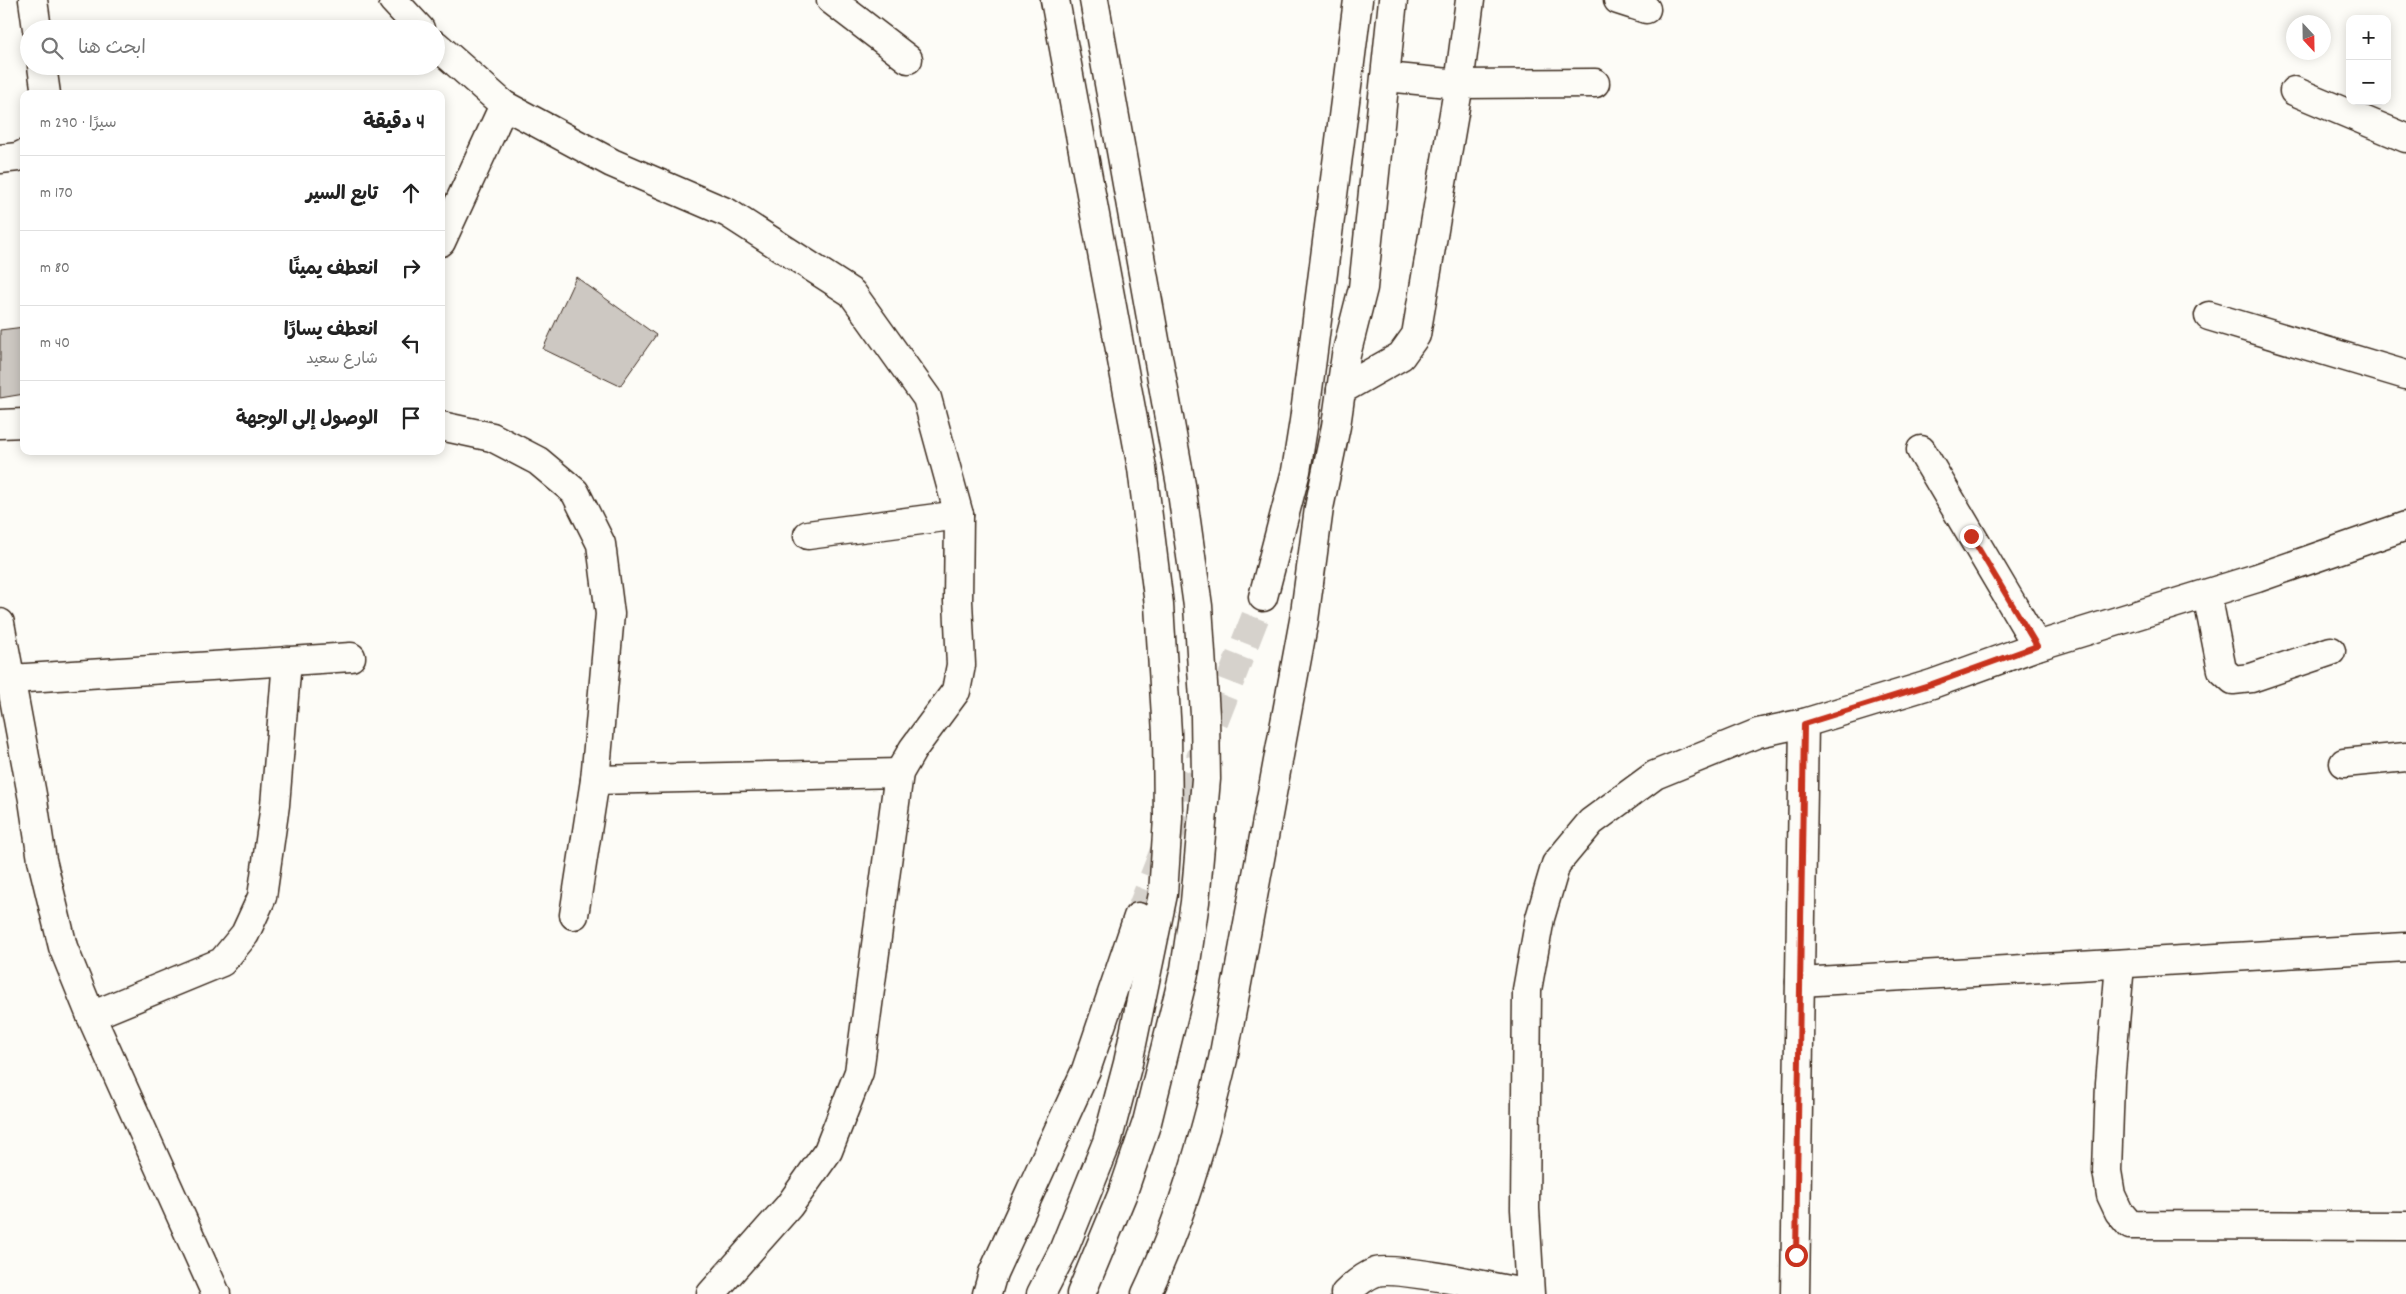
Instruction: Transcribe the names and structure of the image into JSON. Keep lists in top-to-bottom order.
{
  "north": "bottom",
  "page": {
    "map_buttons": ["+", "−"],
    "search": "ابحث هنا",
    "heading": ["4 دقيقة", "سيرًا · 290 m"],
    "list": [
      ["تابع السير", "170 m"],
      ["انعطف يمينًا", "80 m"],
      ["انعطف يسارًا", "شارع سعيد", "40 m"],
      "الوصول إلى الوجهة"
    ]
  }
}
